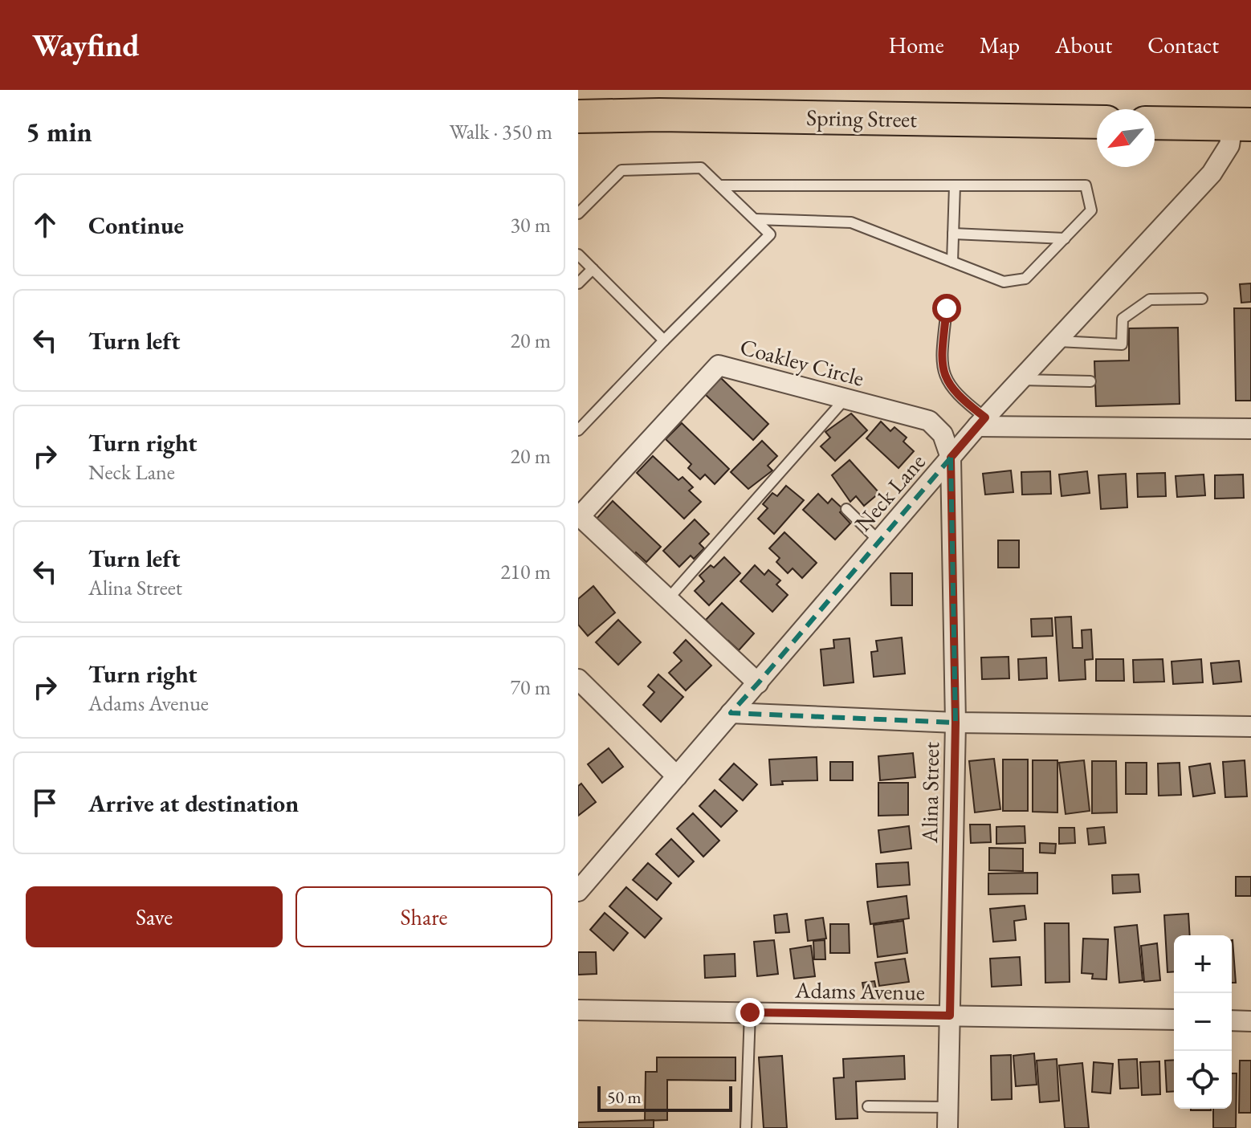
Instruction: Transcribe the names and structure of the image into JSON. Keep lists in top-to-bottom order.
{
  "streets": {
    "main road": ["Spring Street"],
    "street": [
      "Coakley Circle",
      "Neck Lane",
      "Alina Street",
      "Adams Avenue"
    ]
  },
  "crossings": [
    ["Coakley Circle", "Neck Lane"],
    ["Coakley Circle", "Alina Street"],
    ["Neck Lane", "Alina Street"],
    ["Alina Street", "Adams Avenue"]
  ],
  "scale_bar": "50 m",
  "north": "bottom left",
  "page": {
    "header": "Wayfind",
    "nav": [
      "Home",
      "Map",
      "About",
      "Contact"
    ],
    "heading": ["5 min", "Walk · 350 m"],
    "list": [
      ["Continue", "30 m"],
      ["Turn left", "20 m"],
      ["Turn right", "Neck Lane", "20 m"],
      ["Turn left", "Alina Street", "210 m"],
      ["Turn right", "Adams Avenue", "70 m"],
      "Arrive at destination"
    ],
    "buttons": ["Save", "Share"],
    "map_buttons": ["+", "−"],
    "scale": "50 m"
  }
}
